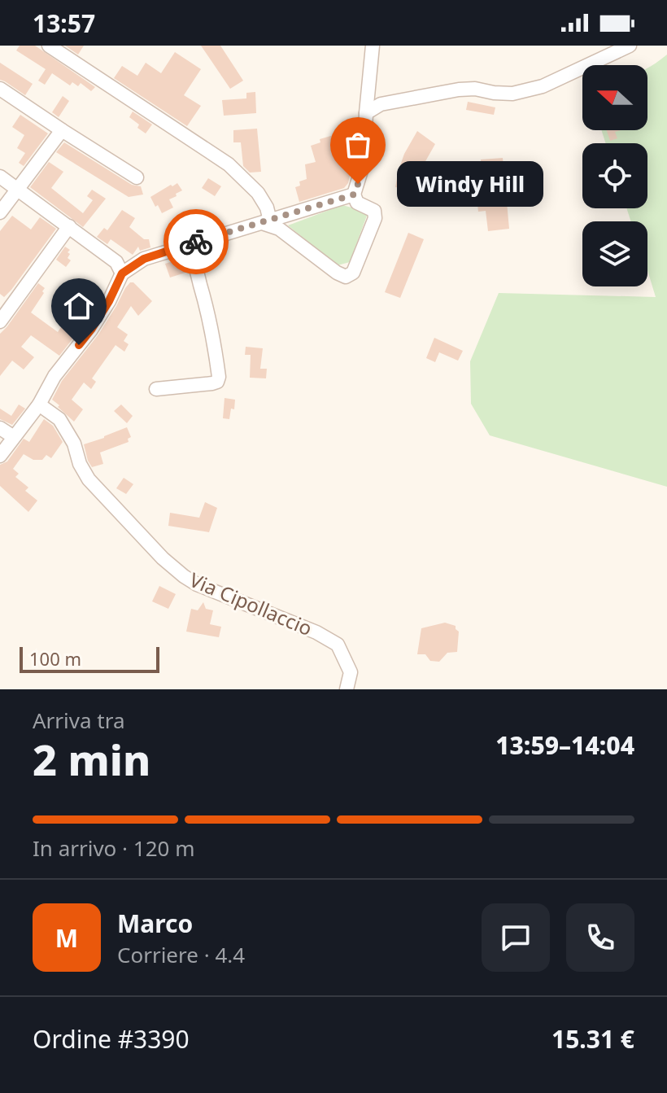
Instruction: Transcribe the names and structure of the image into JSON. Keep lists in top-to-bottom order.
{
  "streets": {
    "street": ["Via Cipollaccio"]
  },
  "places": ["Windy Hill"],
  "scale_bar": "100 m",
  "north": "left",
  "page": {
    "status": "13:57",
    "bubble": "Windy Hill",
    "scale": "100 m",
    "heading": ["2 min", "Arriva tra", "13:59–14:04"],
    "panel": [
      "Marco",
      "Corriere · 4.4",
      "Ordine #3390",
      "15.31 €"
    ],
    "bar": "In arrivo · 120 m",
    "round": "M"
  }
}
